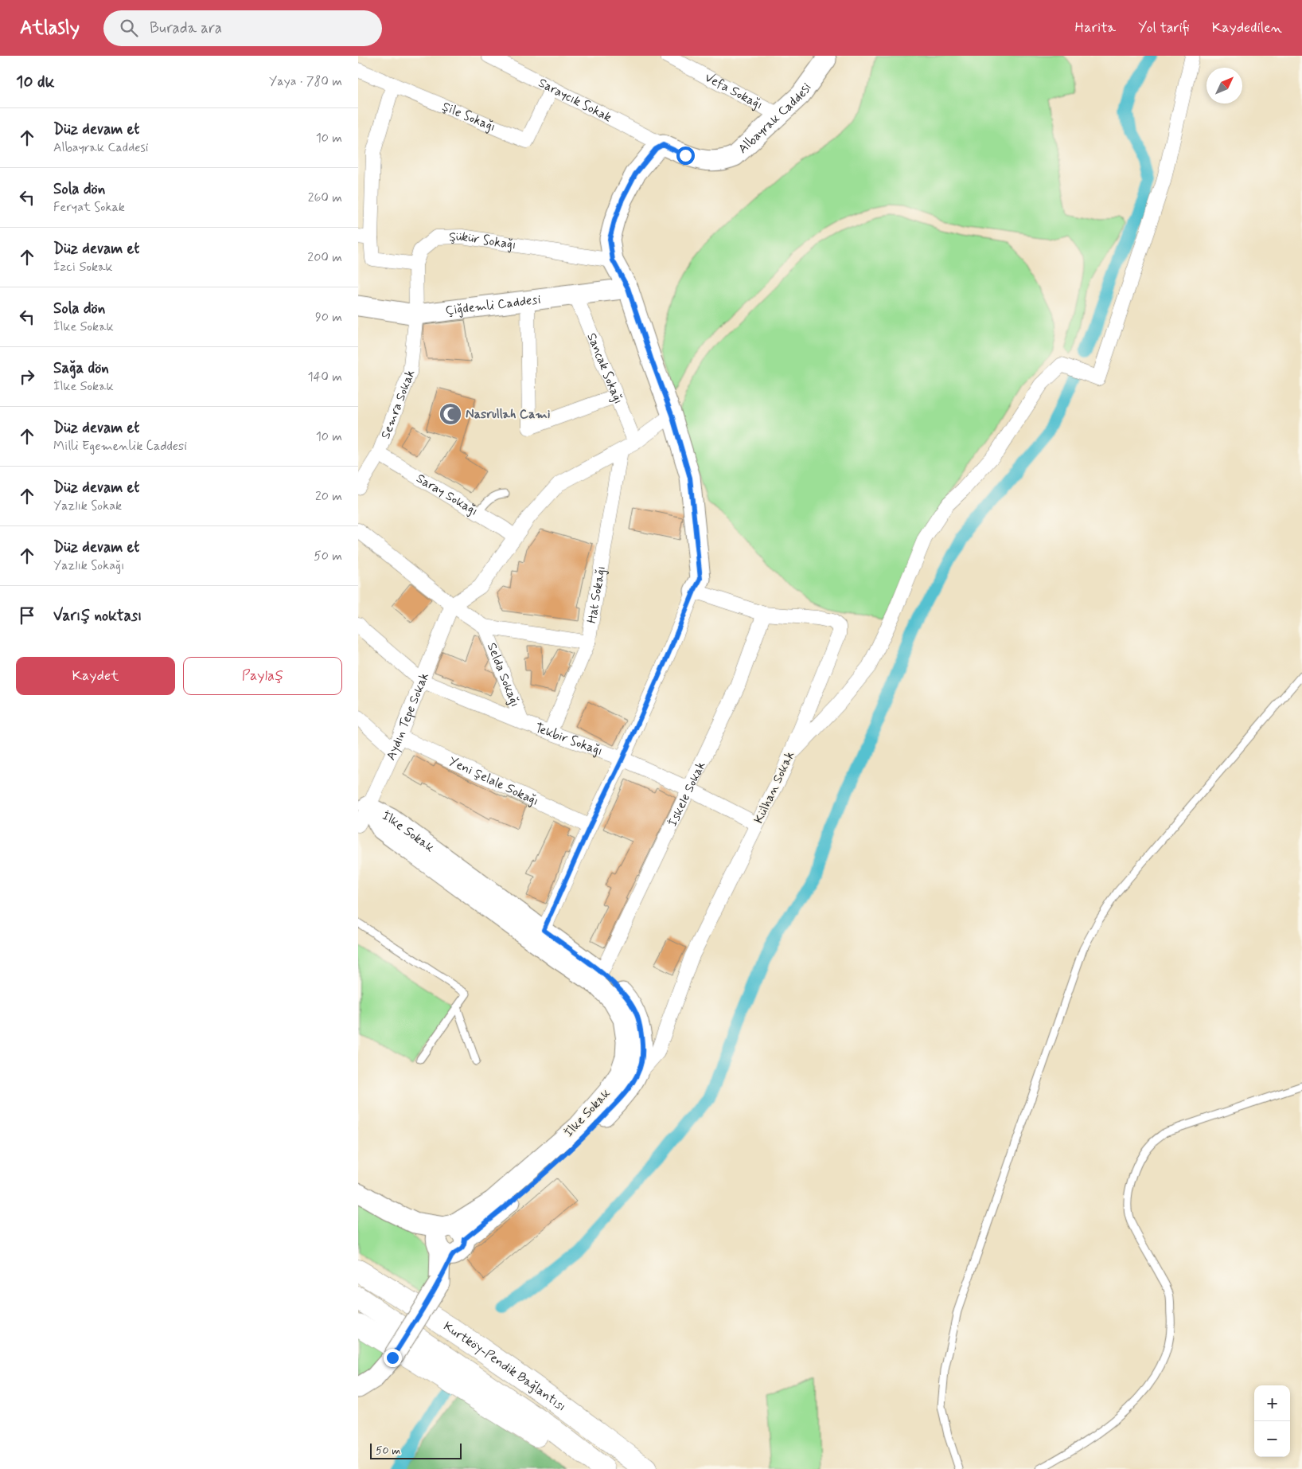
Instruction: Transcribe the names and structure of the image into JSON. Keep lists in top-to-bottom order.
{
  "streets": {
    "highway": ["Kurtköy-Pendik Bağlantısı"],
    "street": [
      "Vefa Sokağı",
      "Saraycık Sokak",
      "Şile Sokağı",
      "Albayrak Caddesi",
      "Şükür Sokağı",
      "Çiğdemli Caddesi",
      "Sancak Sokağı",
      "Semra Sokak",
      "Saray Sokağı",
      "Hat Sokağı",
      "Selda Sokağı",
      "Aydın Tepe Sokak",
      "Tekbir Sokağı",
      "Yeni Şelale Sokağı",
      "Külhan Sokak",
      "İskele Sokak",
      "İlke Sokak"
    ]
  },
  "crossings": [
    ["Vefa Sokağı", "Albayrak Caddesi"],
    ["Saraycık Sokak", "Şile Sokağı"],
    ["Saraycık Sokak", "Albayrak Caddesi"],
    ["Şükür Sokağı", "Çiğdemli Caddesi"],
    ["Şükür Sokağı", "Semra Sokak"],
    ["Çiğdemli Caddesi", "Sancak Sokağı"],
    ["Çiğdemli Caddesi", "Semra Sokak"],
    ["Semra Sokak", "Saray Sokağı"],
    ["Hat Sokağı", "Tekbir Sokağı"],
    ["Selda Sokağı", "Tekbir Sokağı"],
    ["Aydın Tepe Sokak", "Tekbir Sokağı"],
    ["Aydın Tepe Sokak", "Yeni Şelale Sokağı"],
    ["Aydın Tepe Sokak", "İlke Sokak"],
    ["Tekbir Sokağı", "Külhan Sokak"],
    ["Tekbir Sokağı", "İskele Sokak"],
    ["Külhan Sokak", "İskele Sokak"],
    ["Külhan Sokak", "İlke Sokak"],
    ["İskele Sokak", "İlke Sokak"]
  ],
  "places": {
    "mosque": ["Nasrullah Cami"]
  },
  "scale_bar": "50 m",
  "north": "top right",
  "page": {
    "header": "Atlasly",
    "search": "Burada ara",
    "nav": ["Harita", "Yol tarifi", "Kaydedilen"],
    "heading": ["10 dk", "Yaya · 780 m"],
    "list": [
      ["Düz devam et", "Albayrak Caddesi", "10 m"],
      ["Sola dön", "Feryat Sokak", "260 m"],
      ["Düz devam et", "İzci Sokak", "200 m"],
      ["Sola dön", "İlke Sokak", "90 m"],
      ["Sağa dön", "İlke Sokak", "140 m"],
      ["Düz devam et", "Milli Egemenlik Caddesi", "10 m"],
      ["Düz devam et", "Yazlık Sokak", "20 m"],
      ["Düz devam et", "Yazlık Sokağı", "50 m"],
      "Varış noktası"
    ],
    "buttons": ["Kaydet", "Paylaş"],
    "map_buttons": ["+", "−"],
    "scale": "50 m"
  }
}
